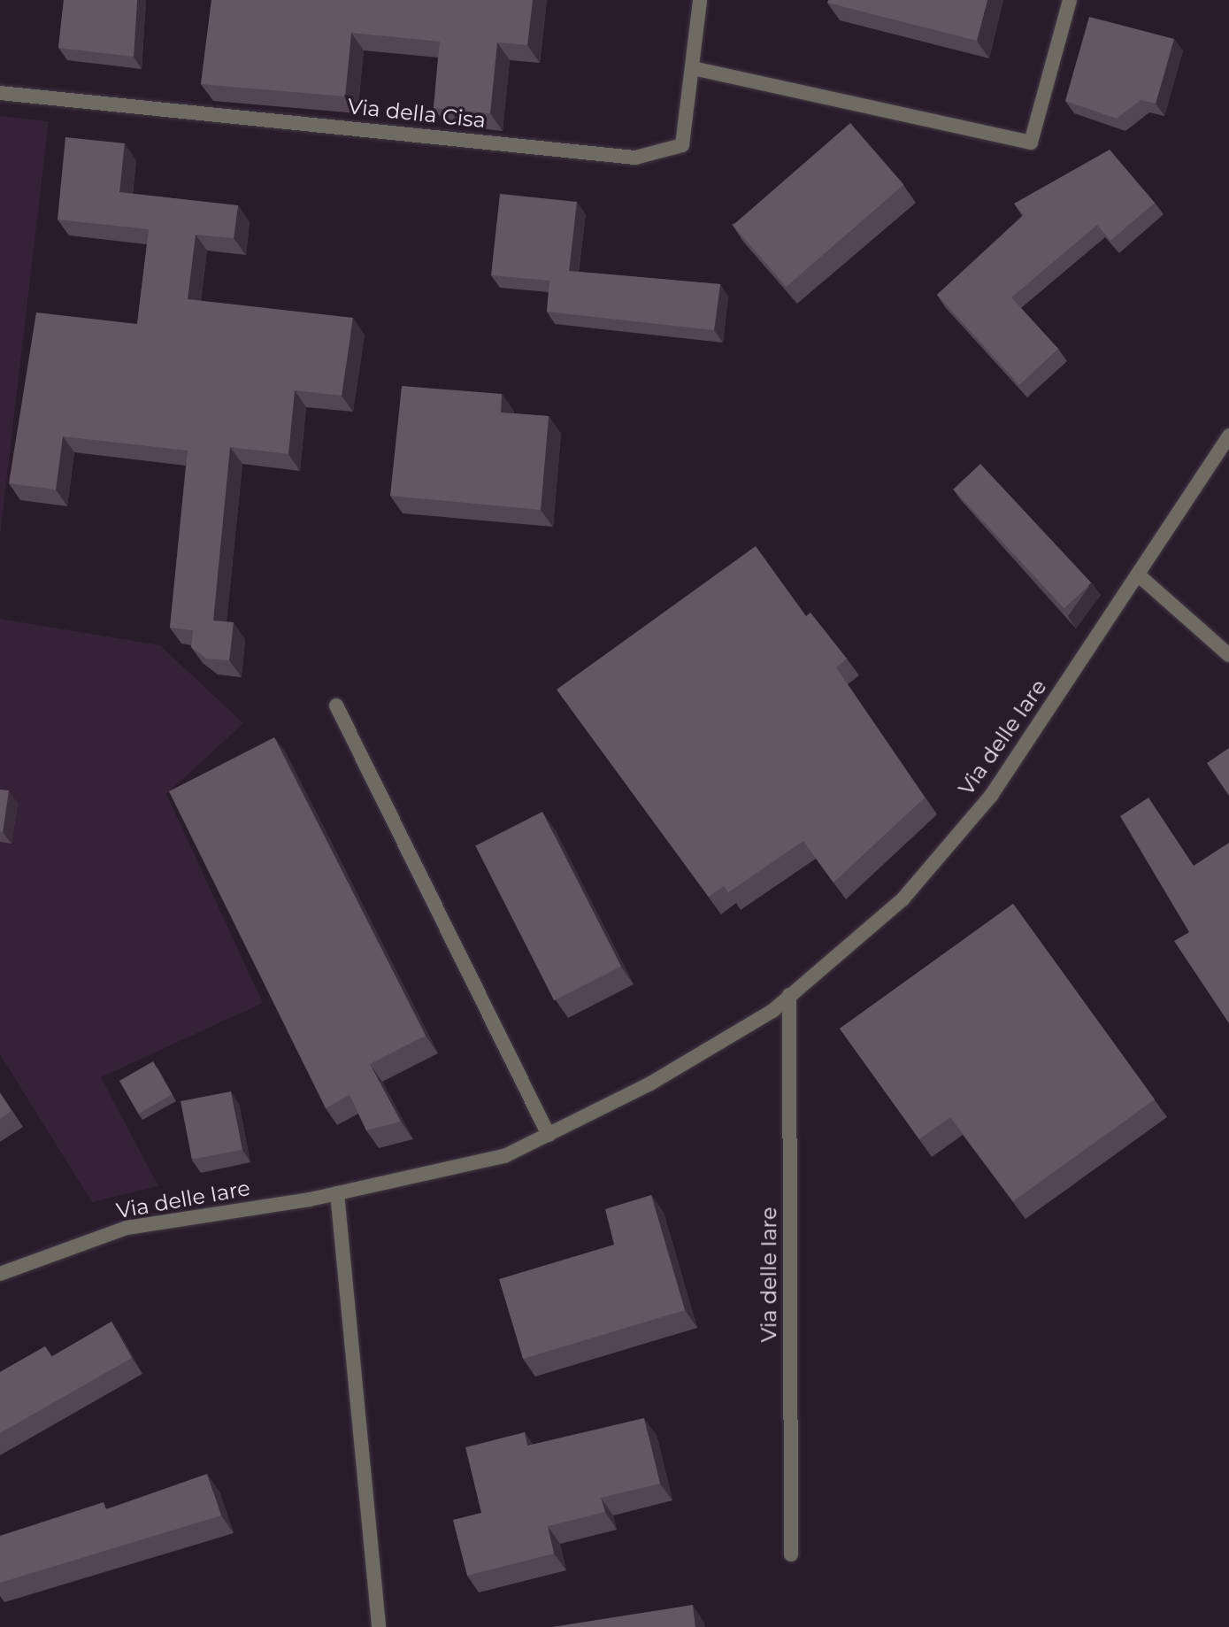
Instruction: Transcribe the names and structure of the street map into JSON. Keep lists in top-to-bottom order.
{
  "streets": {
    "street": ["Via della Cisa", "Via delle Iare"]
  }
}
